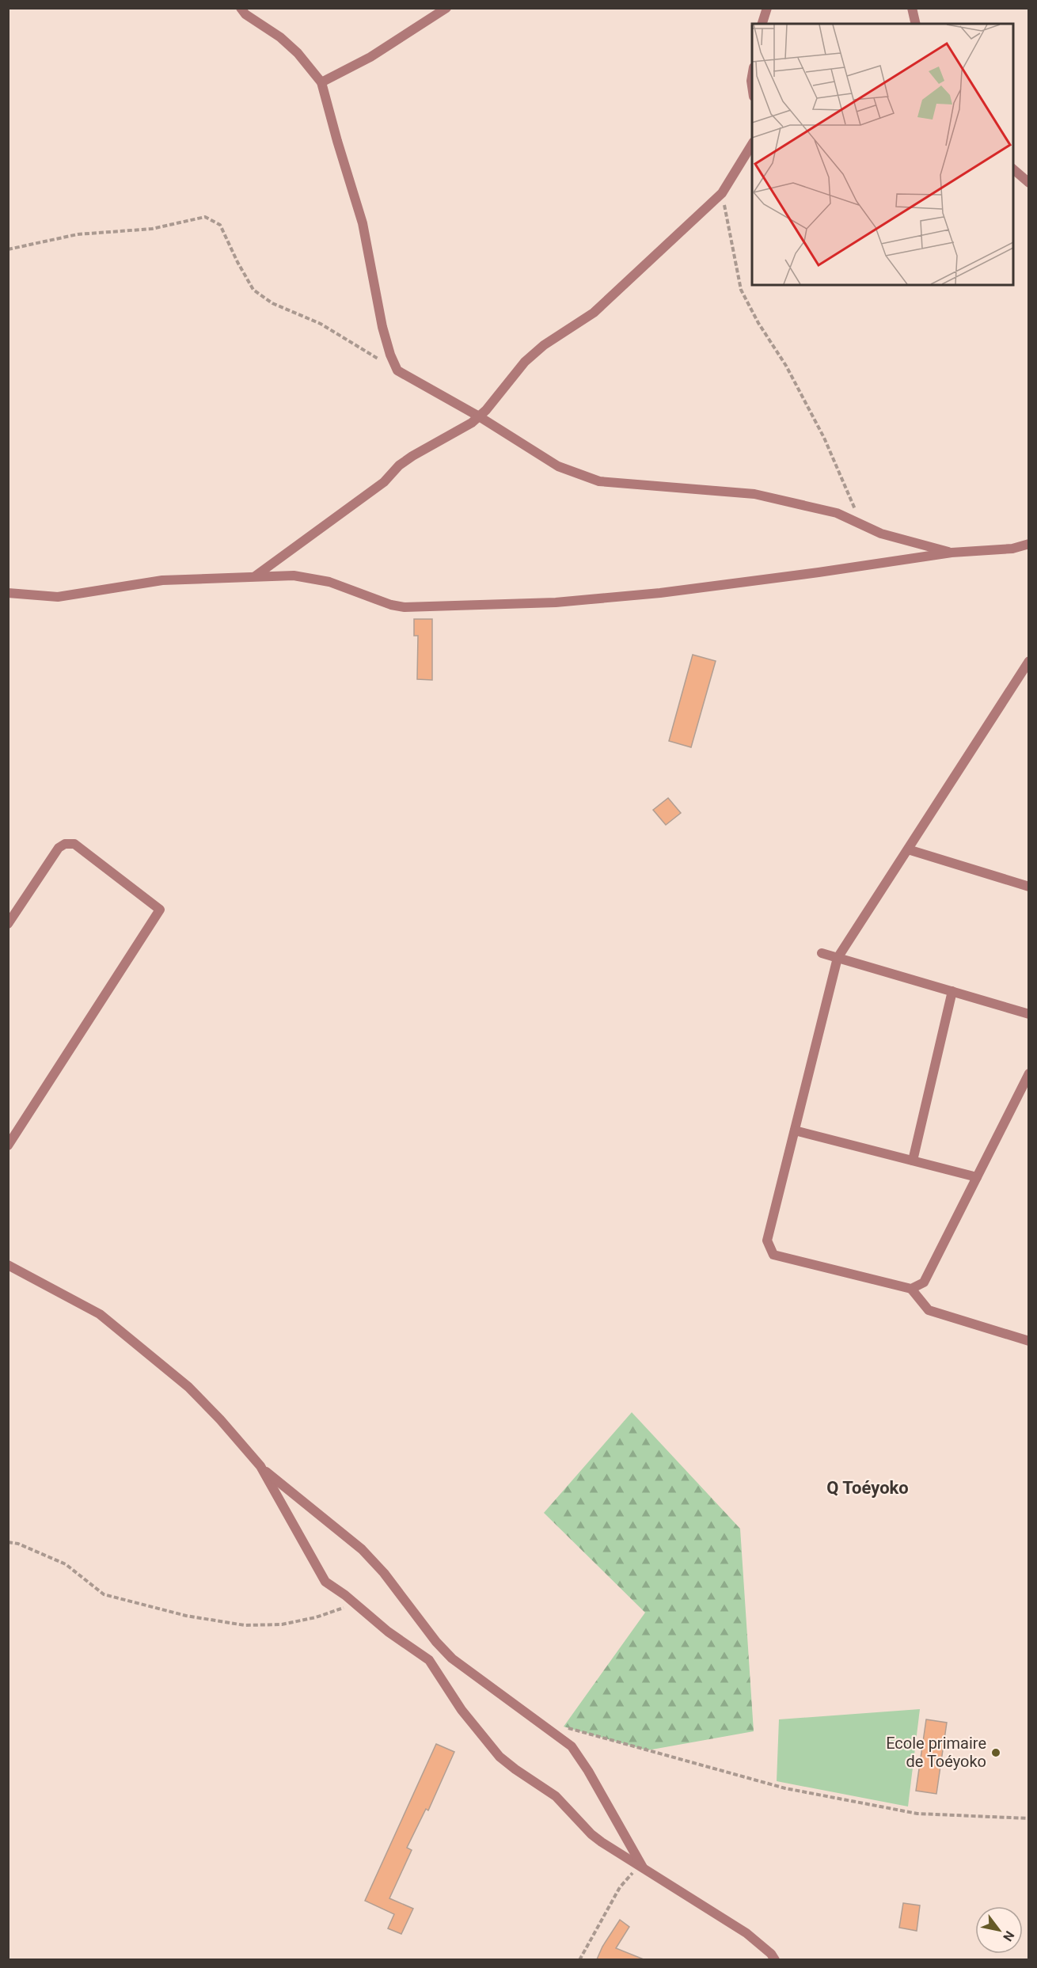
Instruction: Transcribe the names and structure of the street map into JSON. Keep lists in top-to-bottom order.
{
  "districts": ["Q Toéyoko"],
  "places": ["Ecole primaire de Toéyoko"],
  "north": "bottom right"
}
